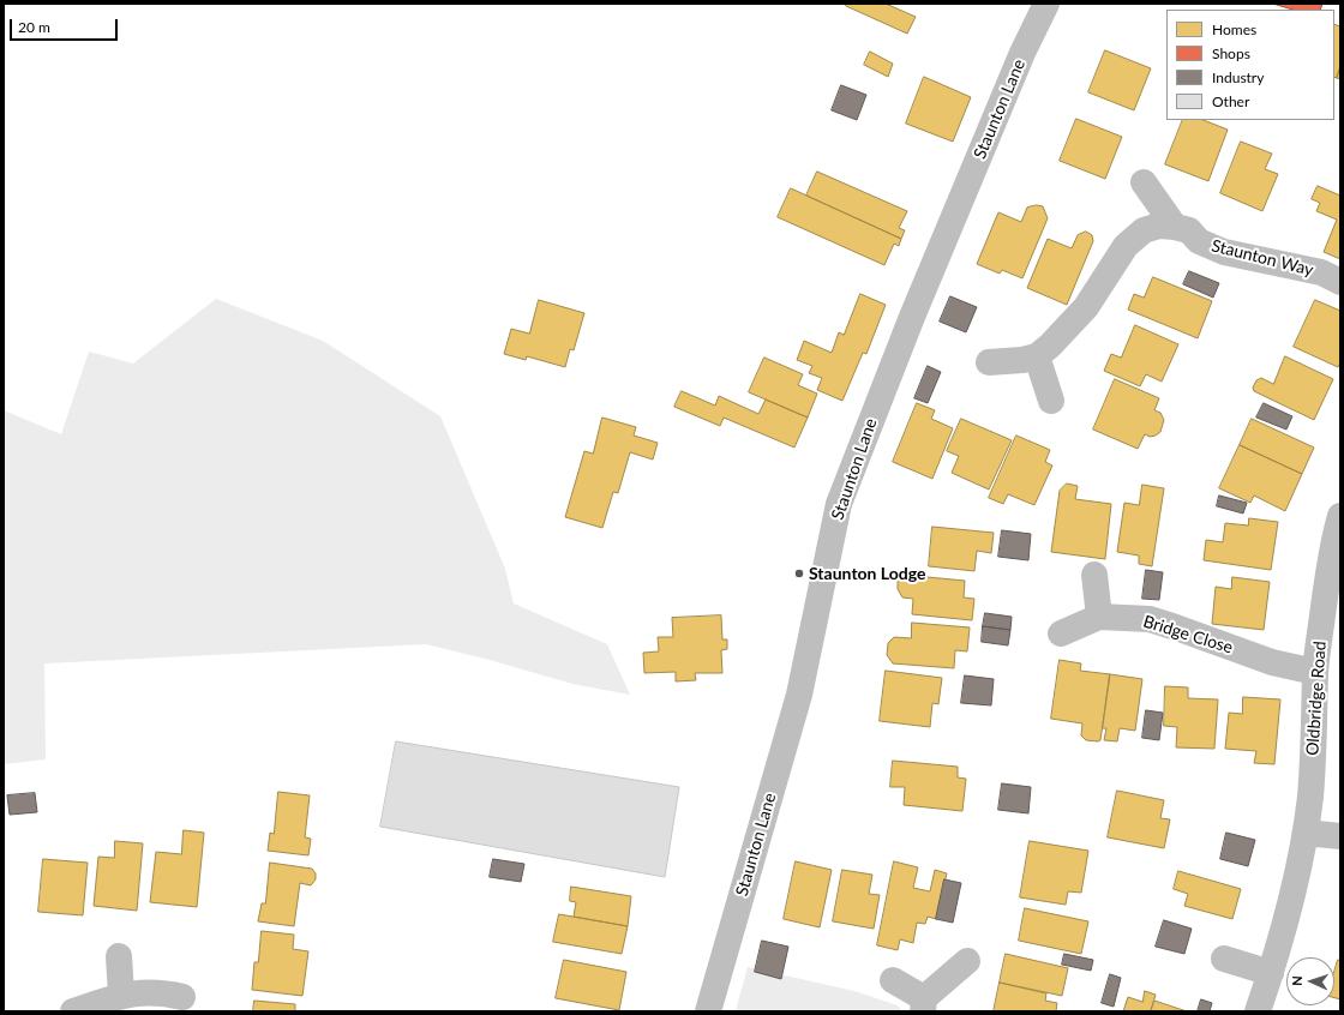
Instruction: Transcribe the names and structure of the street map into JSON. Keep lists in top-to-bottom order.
{
  "streets": {
    "street": [
      "Staunton Lane",
      "Staunton Way",
      "Bridge Close",
      "Oldbridge Road"
    ]
  },
  "crossings": [
    ["Bridge Close", "Oldbridge Road"]
  ],
  "places": ["Staunton Lodge"],
  "legend": [
    "Homes",
    "Shops",
    "Industry",
    "Other"
  ],
  "scale_bar": "20 m",
  "north": "left"
}
